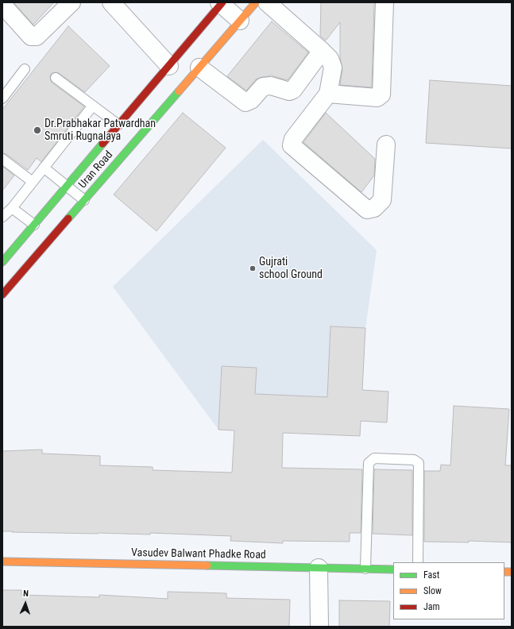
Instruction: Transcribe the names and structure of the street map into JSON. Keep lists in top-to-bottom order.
{
  "streets": {
    "main road": ["Uran Road", "Vasudev Balwant Phadke Road"]
  },
  "places": ["Dr.Prabhakar Patwardhan Smruti Rugnalaya", "Gujrati school Ground"],
  "legend": ["Fast", "Slow", "Jam"],
  "north": "top"
}
